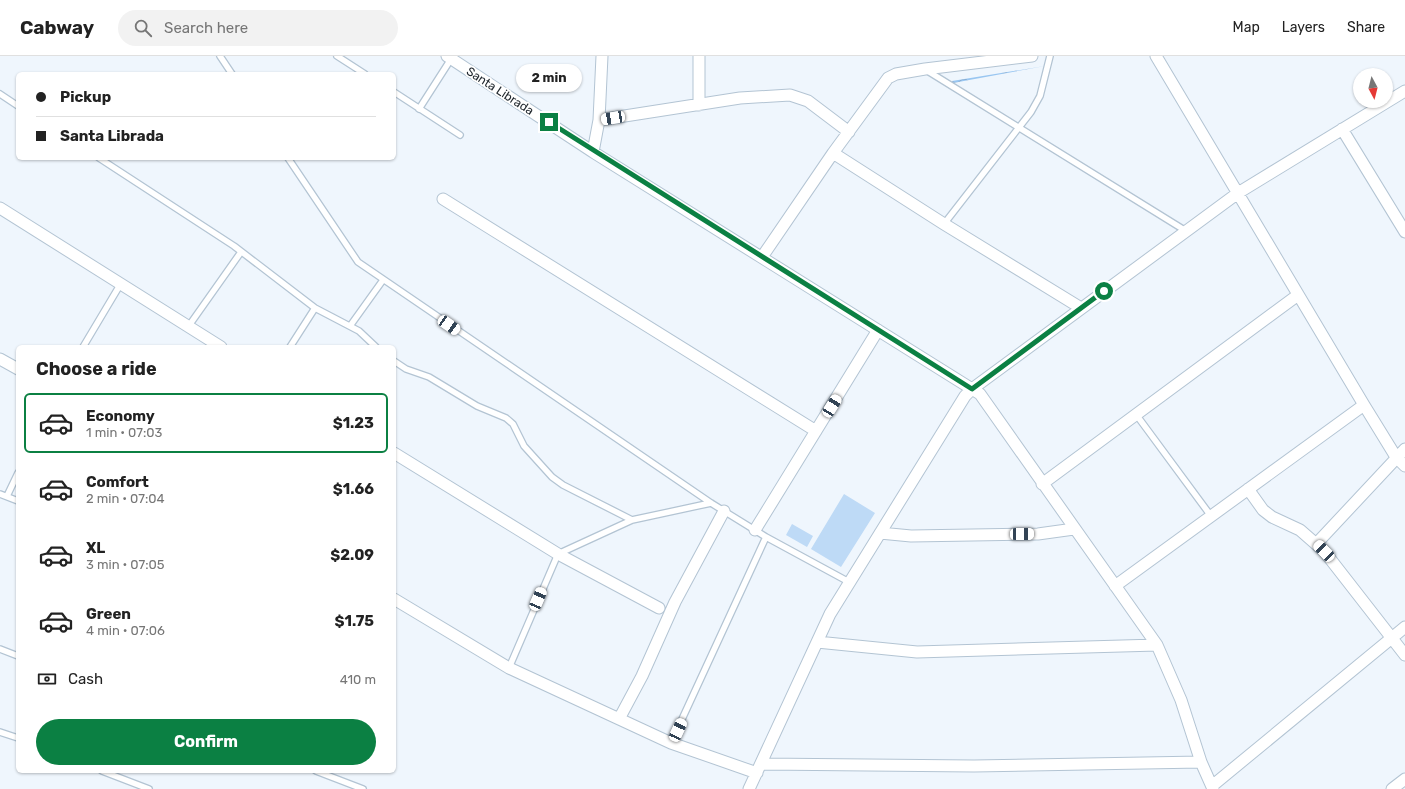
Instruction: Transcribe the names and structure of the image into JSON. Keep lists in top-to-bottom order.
{
  "streets": {
    "street": ["Santa Librada"]
  },
  "north": "bottom",
  "page": {
    "header": "Cabway",
    "search": "Search here",
    "nav": ["Map", "Layers", "Share"],
    "bubble": "2 min",
    "banner": ["Pickup", "Santa Librada"],
    "heading": "Choose a ride",
    "list": [
      {
        "name": "Economy",
        "note": "1 min · 07:03",
        "value": "$1.23"
      },
      {
        "name": "Comfort",
        "note": "2 min · 07:04",
        "value": "$1.66"
      },
      {
        "name": "XL",
        "note": "3 min · 07:05",
        "value": "$2.09"
      },
      {
        "name": "Green",
        "note": "4 min · 07:06",
        "value": "$1.75"
      }
    ],
    "pay": ["Cash", "410 m"],
    "buttons": "Confirm"
  }
}
